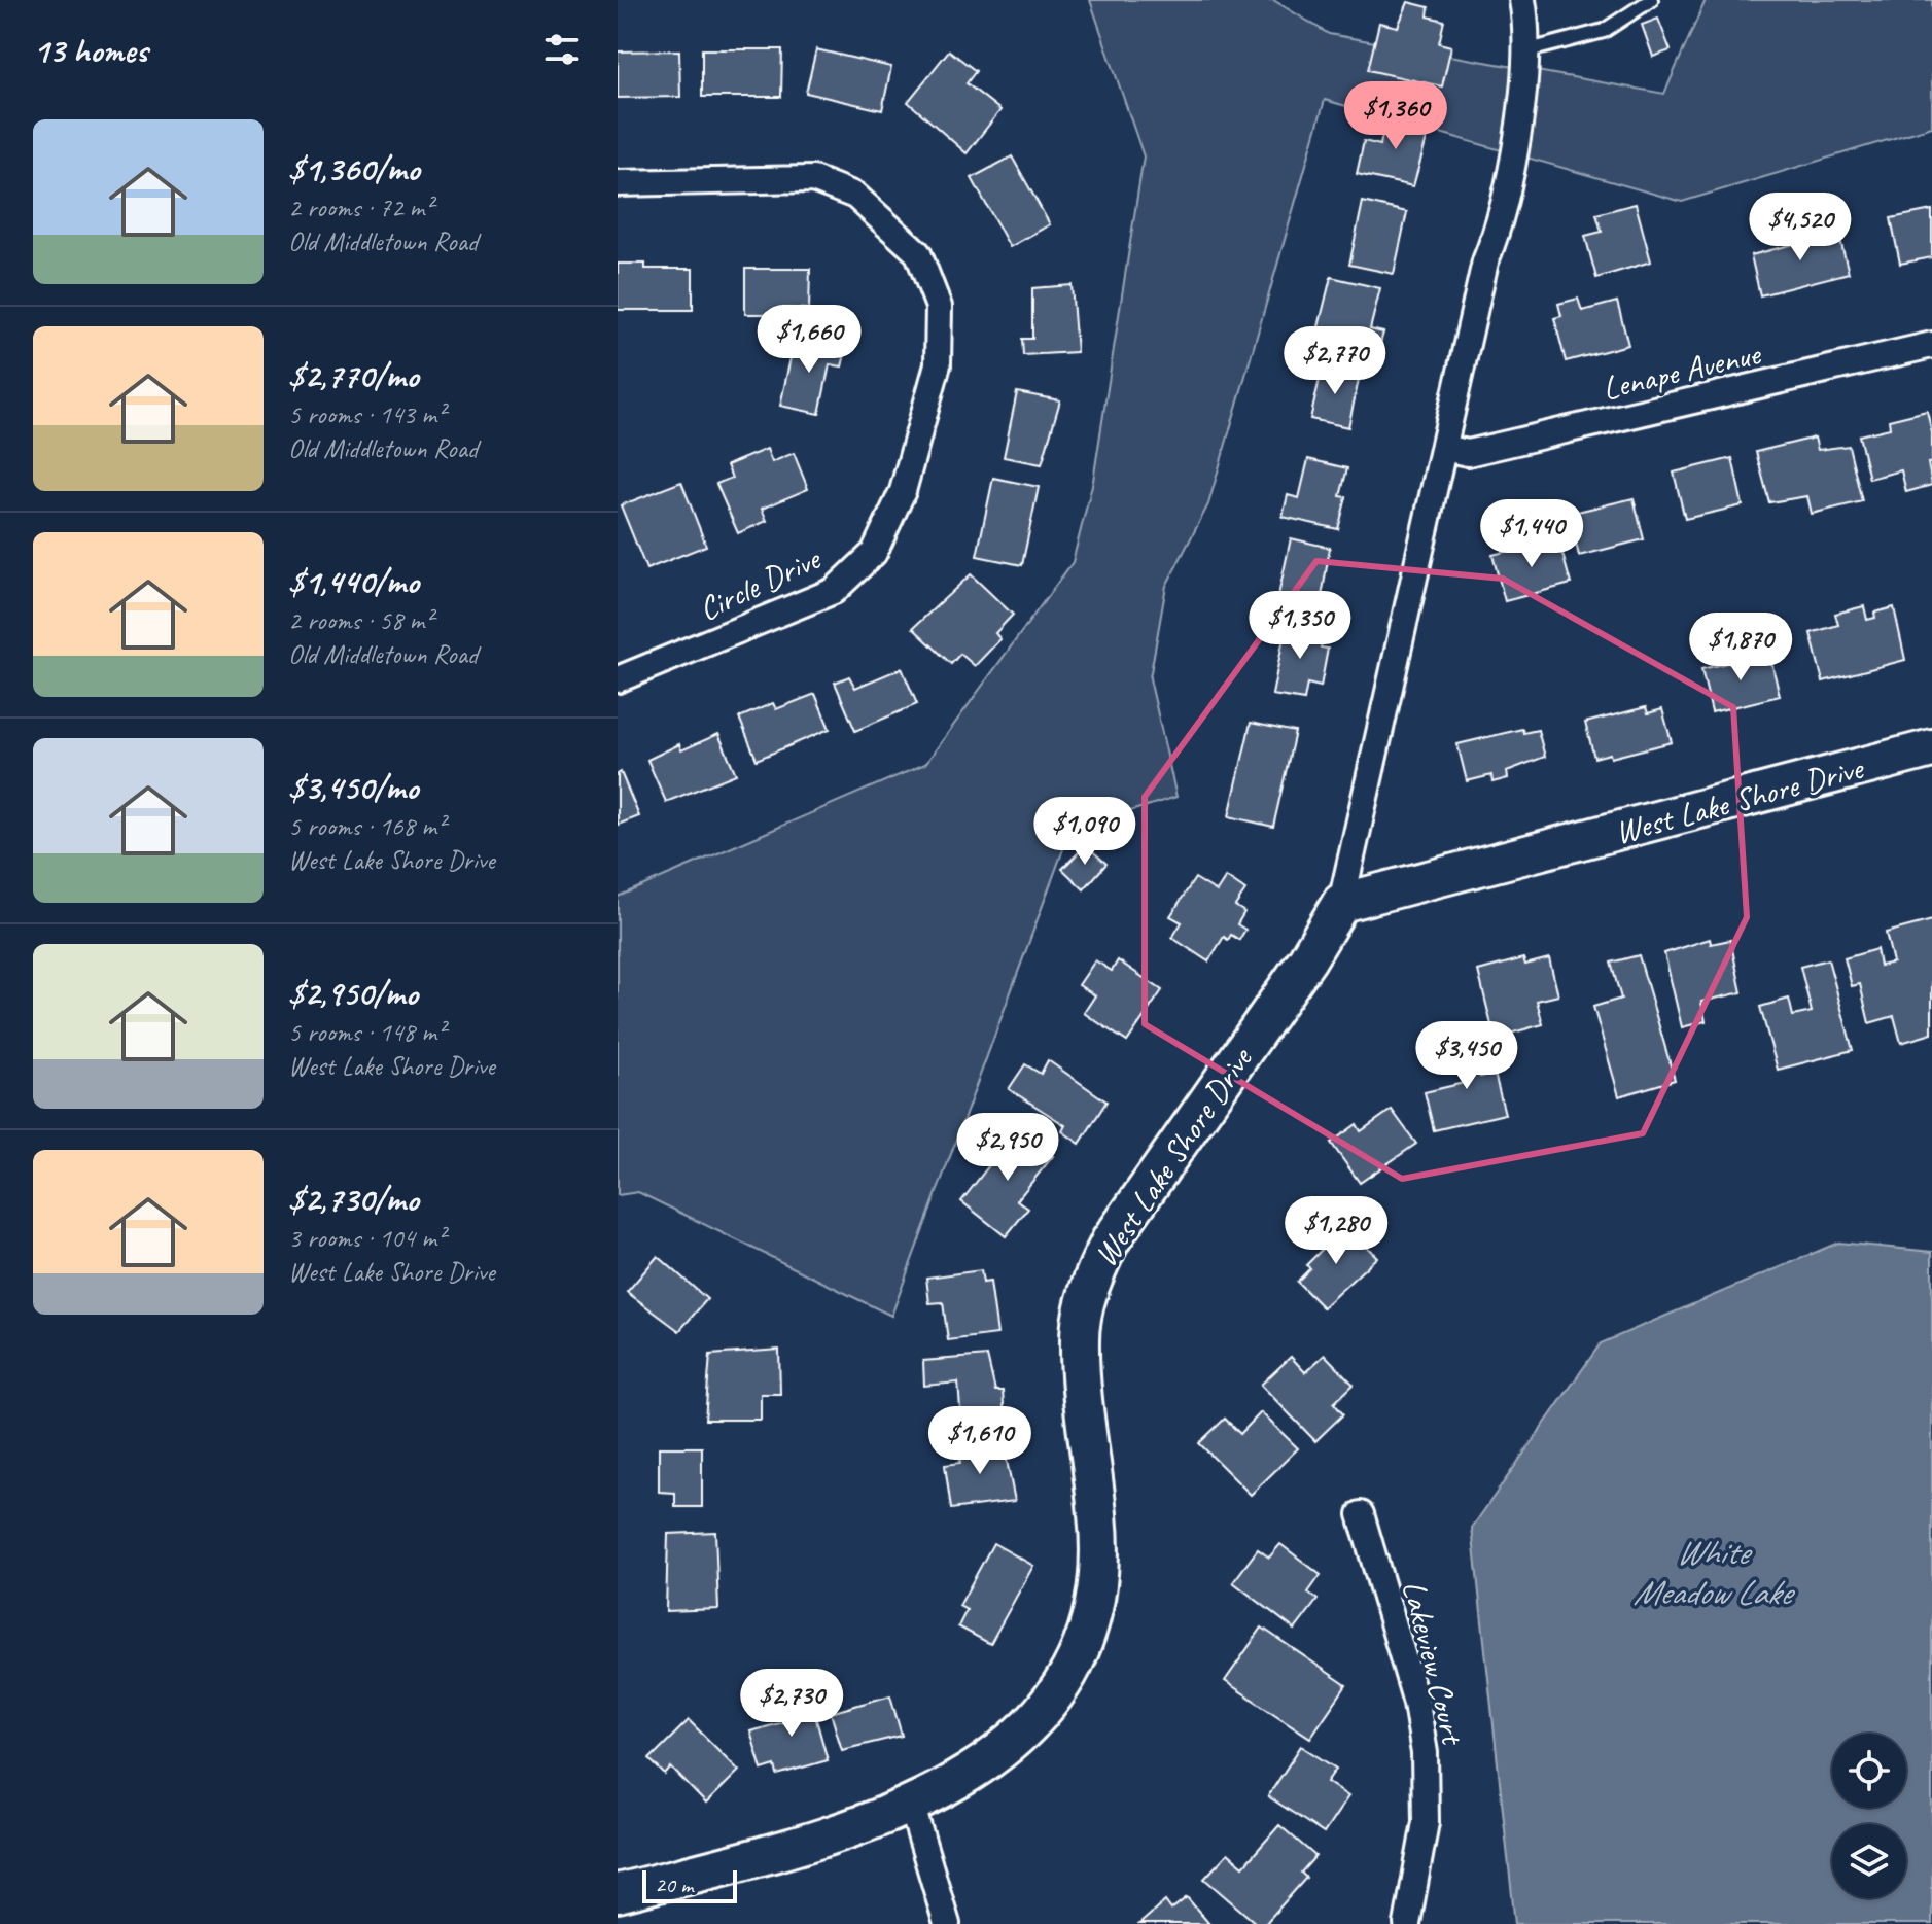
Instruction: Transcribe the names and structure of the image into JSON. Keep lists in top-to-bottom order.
{
  "streets": {
    "street": [
      "Lenape Avenue",
      "Circle Drive",
      "West Lake Shore Drive",
      "Lakeview Court"
    ]
  },
  "water": ["White Meadow Lake"],
  "scale_bar": "20 m",
  "page": {
    "heading": "13 homes",
    "price": [
      "$1,360",
      "$4,520",
      "$1,660",
      "$2,770",
      "$1,440",
      "$1,350",
      "$1,870",
      "$1,090",
      "$3,450",
      "$2,950",
      "$1,280",
      "$1,610",
      "$2,730"
    ],
    "list": [
      {
        "name": "$1,360/mo",
        "note": "2 rooms · 72 m² · Old Middletown Road"
      },
      {
        "name": "$2,770/mo",
        "note": "5 rooms · 143 m² · Old Middletown Road"
      },
      {
        "name": "$1,440/mo",
        "note": "2 rooms · 58 m² · Old Middletown Road"
      },
      {
        "name": "$3,450/mo",
        "note": "5 rooms · 168 m² · West Lake Shore Drive"
      },
      {
        "name": "$2,950/mo",
        "note": "5 rooms · 148 m² · West Lake Shore Drive"
      },
      {
        "name": "$2,730/mo",
        "note": "3 rooms · 104 m² · West Lake Shore Drive"
      }
    ],
    "scale": "20 m"
  }
}
